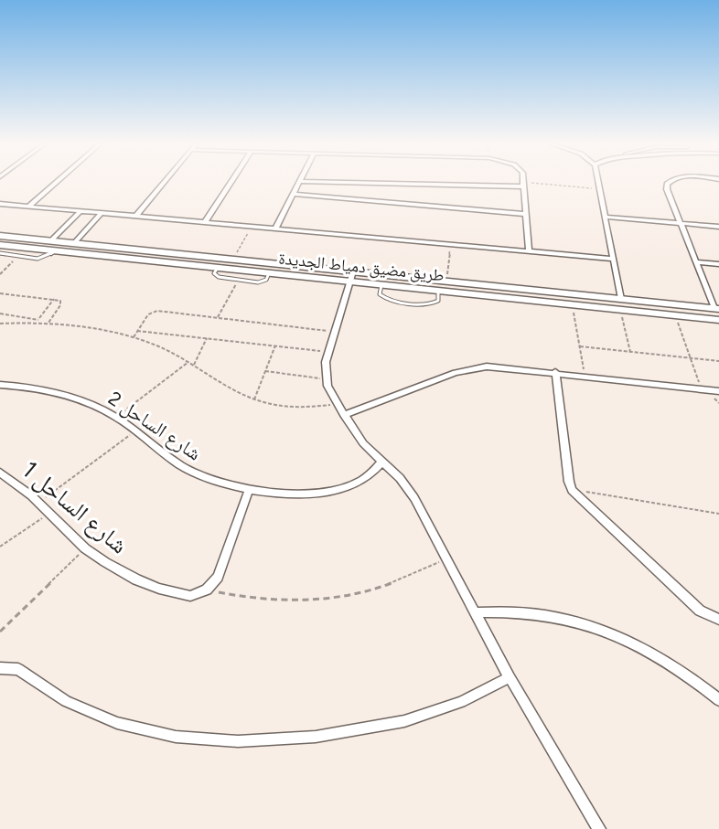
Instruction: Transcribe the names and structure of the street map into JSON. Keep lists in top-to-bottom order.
{
  "streets": {
    "street": ["طريق مضيق دمياط الجديدة", "شارع الساحل 2", "شارع الساحل 1"]
  }
}
